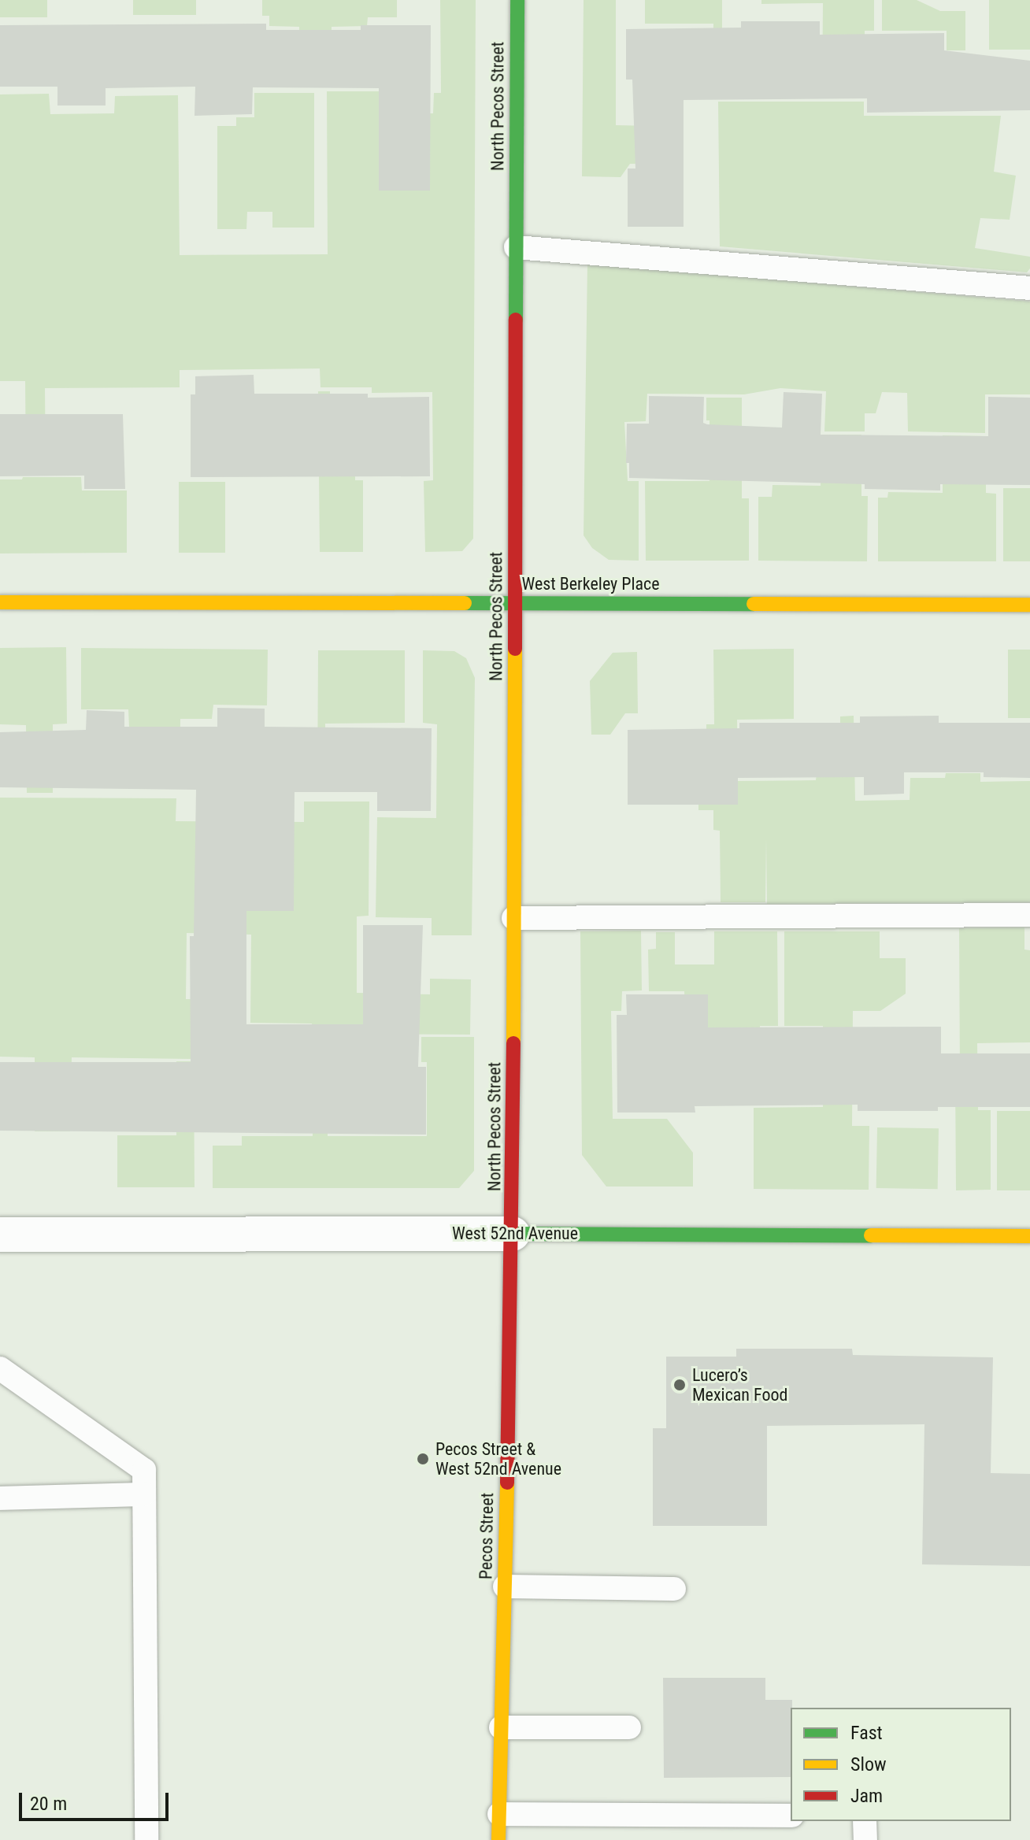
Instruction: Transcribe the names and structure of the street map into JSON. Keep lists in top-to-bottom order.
{
  "streets": {
    "main road": [
      "North Pecos Street",
      "West Berkeley Place",
      "West 52nd Avenue",
      "Pecos Street"
    ]
  },
  "crossings": [
    ["North Pecos Street", "West Berkeley Place"],
    ["North Pecos Street", "West 52nd Avenue"],
    ["North Pecos Street", "Pecos Street"],
    ["West 52nd Avenue", "Pecos Street"]
  ],
  "places": ["Lucero’s Mexican Food", "Pecos Street & West 52nd Avenue"],
  "legend": ["Fast", "Slow", "Jam"],
  "scale_bar": "20 m"
}
